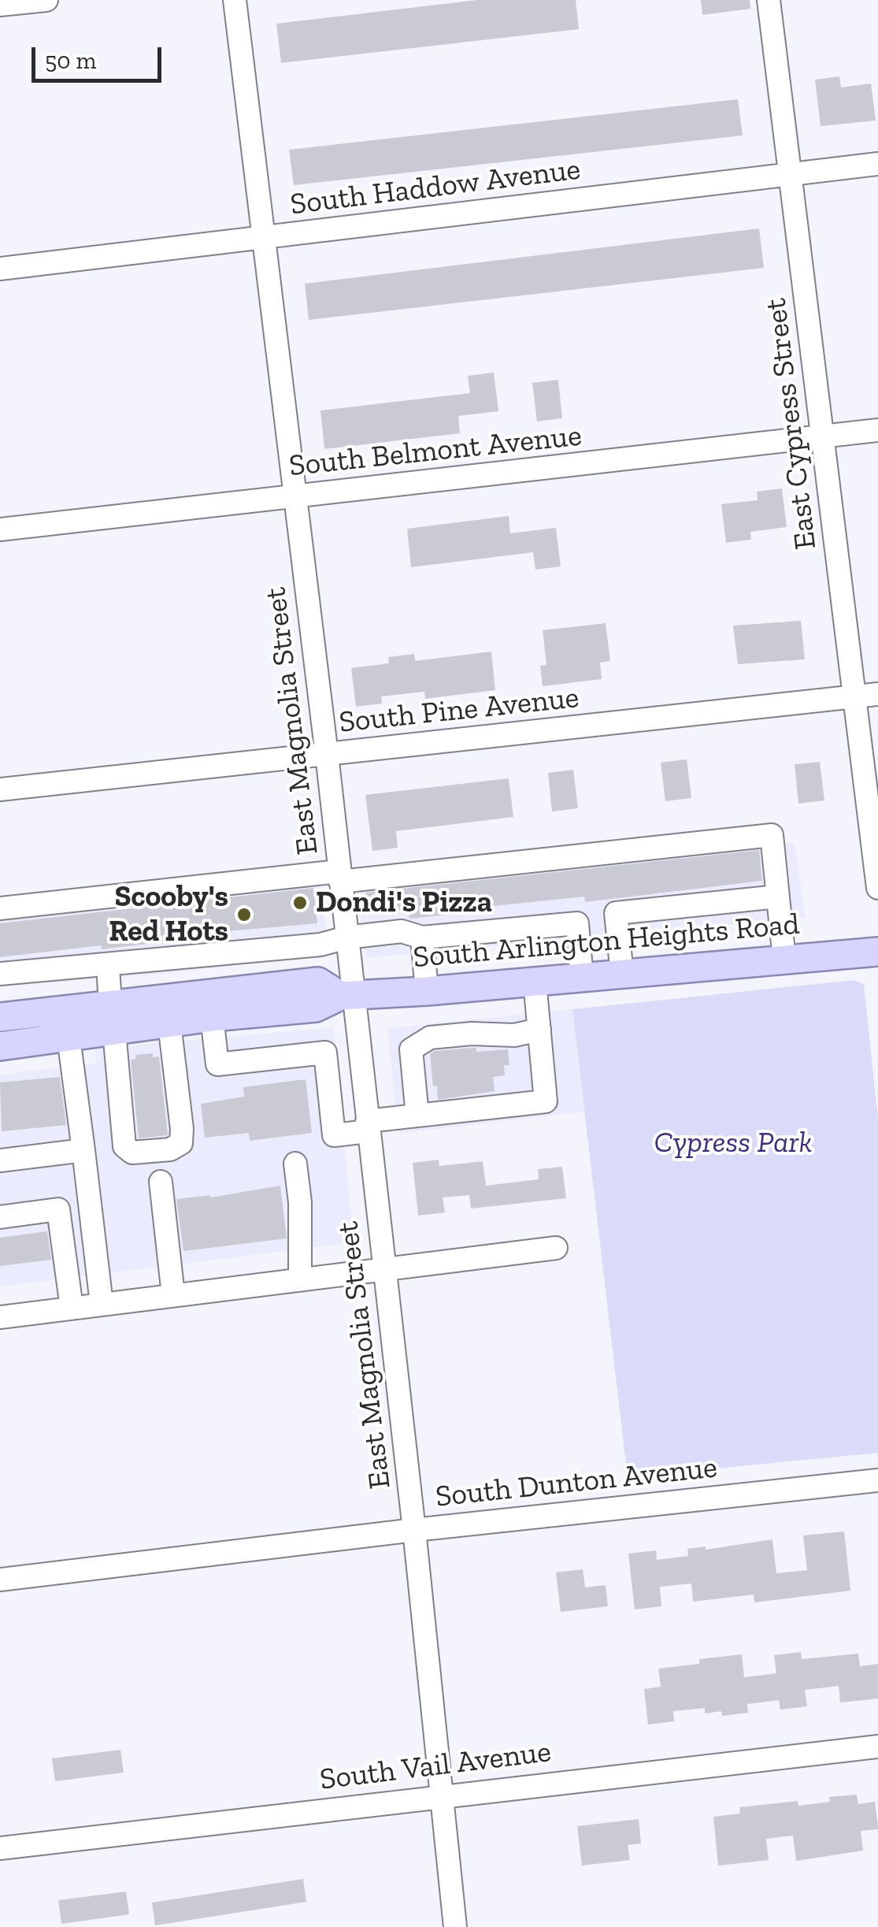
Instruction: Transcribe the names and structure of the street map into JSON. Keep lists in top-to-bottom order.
{
  "streets": {
    "main road": ["South Arlington Heights Road"],
    "street": [
      "South Haddow Avenue",
      "East Cypress Street",
      "South Belmont Avenue",
      "South Pine Avenue",
      "East Magnolia Street",
      "South Dunton Avenue",
      "South Vail Avenue"
    ]
  },
  "crossings": [
    ["South Haddow Avenue", "East Cypress Street"],
    ["South Haddow Avenue", "East Magnolia Street"],
    ["East Cypress Street", "South Belmont Avenue"],
    ["East Cypress Street", "South Pine Avenue"],
    ["South Belmont Avenue", "East Magnolia Street"],
    ["South Pine Avenue", "East Magnolia Street"],
    ["East Magnolia Street", "South Arlington Heights Road"],
    ["East Magnolia Street", "South Dunton Avenue"],
    ["East Magnolia Street", "South Vail Avenue"]
  ],
  "parks": ["Cypress Park"],
  "places": ["Dondi's Pizza", "Scooby's Red Hots"],
  "scale_bar": "50 m"
}
